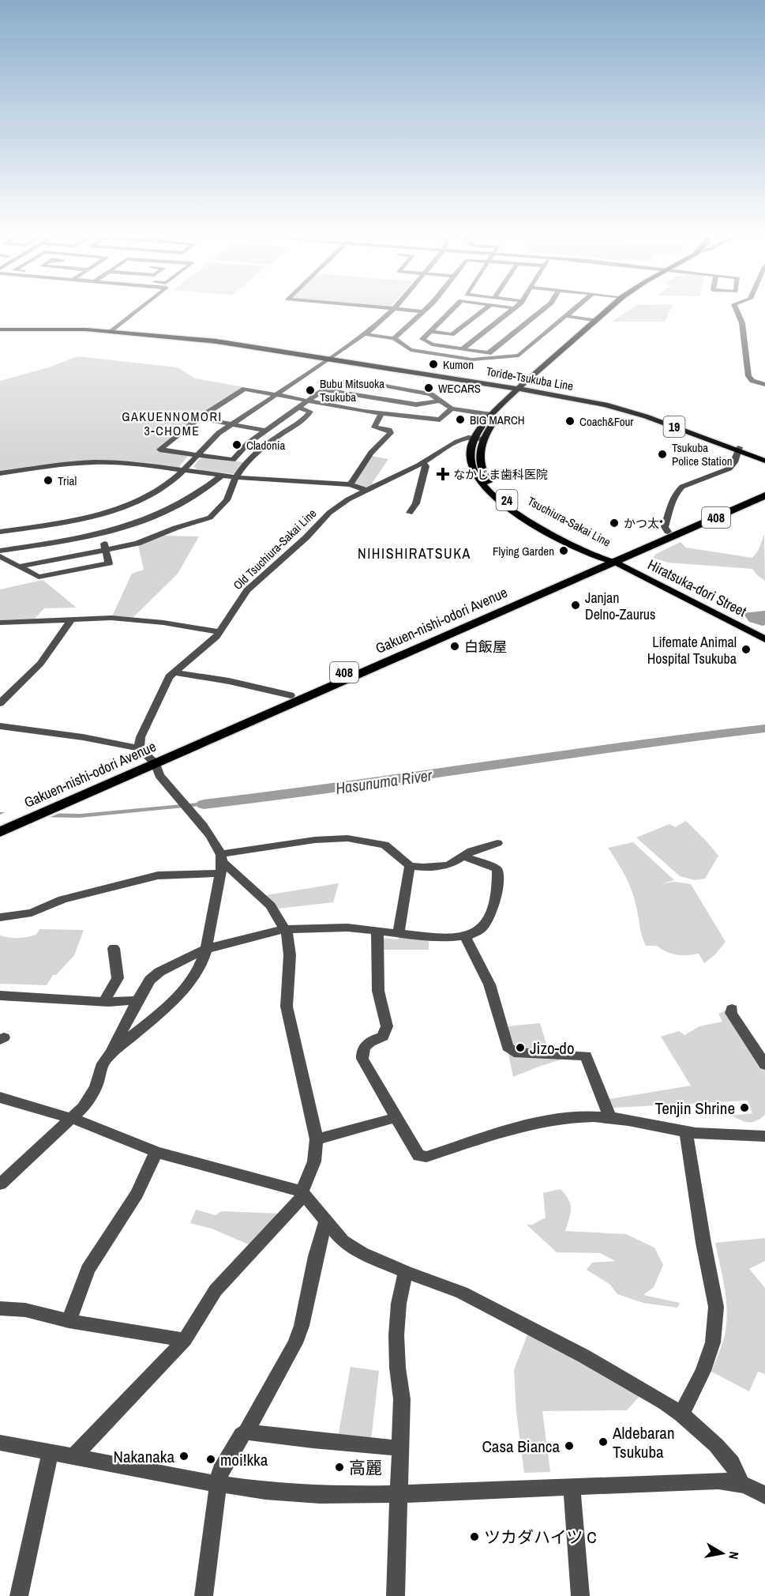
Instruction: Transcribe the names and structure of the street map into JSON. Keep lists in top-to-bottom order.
{
  "streets": {
    "highway": ["408", "Gakuen-nishi-odori Avenue"],
    "main road": [
      "Toride-Tsukuba Line",
      "19",
      "24",
      "Tsuchiura-Sakai Line",
      "Hiratsuka-dori Street"
    ],
    "street": ["Old Tsuchiura-Sakai Line"]
  },
  "crossings": [
    ["Toride-Tsukuba Line", "Tsuchiura-Sakai Line"],
    ["Tsuchiura-Sakai Line", "Old Tsuchiura-Sakai Line"],
    ["Tsuchiura-Sakai Line", "Hiratsuka-dori Street"],
    ["Tsuchiura-Sakai Line", "Gakuen-nishi-odori Avenue"],
    ["Old Tsuchiura-Sakai Line", "Gakuen-nishi-odori Avenue"],
    ["Hiratsuka-dori Street", "Gakuen-nishi-odori Avenue"]
  ],
  "districts": ["GAKUENNOMORI 3-CHOME", "NIHISHIRATSUKA"],
  "water": ["Hasunuma River"],
  "places": {
    "other": [
      "Kumon",
      "WECARS",
      "Bubu Mitsuoka Tsukuba",
      "BIG MARCH",
      "Coach&Four",
      "Cladonia",
      "Tsukuba Police Station",
      "Trial",
      "かつ太*",
      "Flying Garden",
      "Janjan Delno-Zaurus",
      "白飯屋",
      "Lifemate Animal Hospital Tsukuba",
      "Jizo-do",
      "Tenjin Shrine",
      "Aldebaran Tsukuba",
      "Casa Bianca",
      "Nakanaka",
      "moi!kka",
      "高麗",
      "ツカダハイツ C"
    ],
    "health": ["なかじま歯科医院"]
  },
  "north": "right"
}
